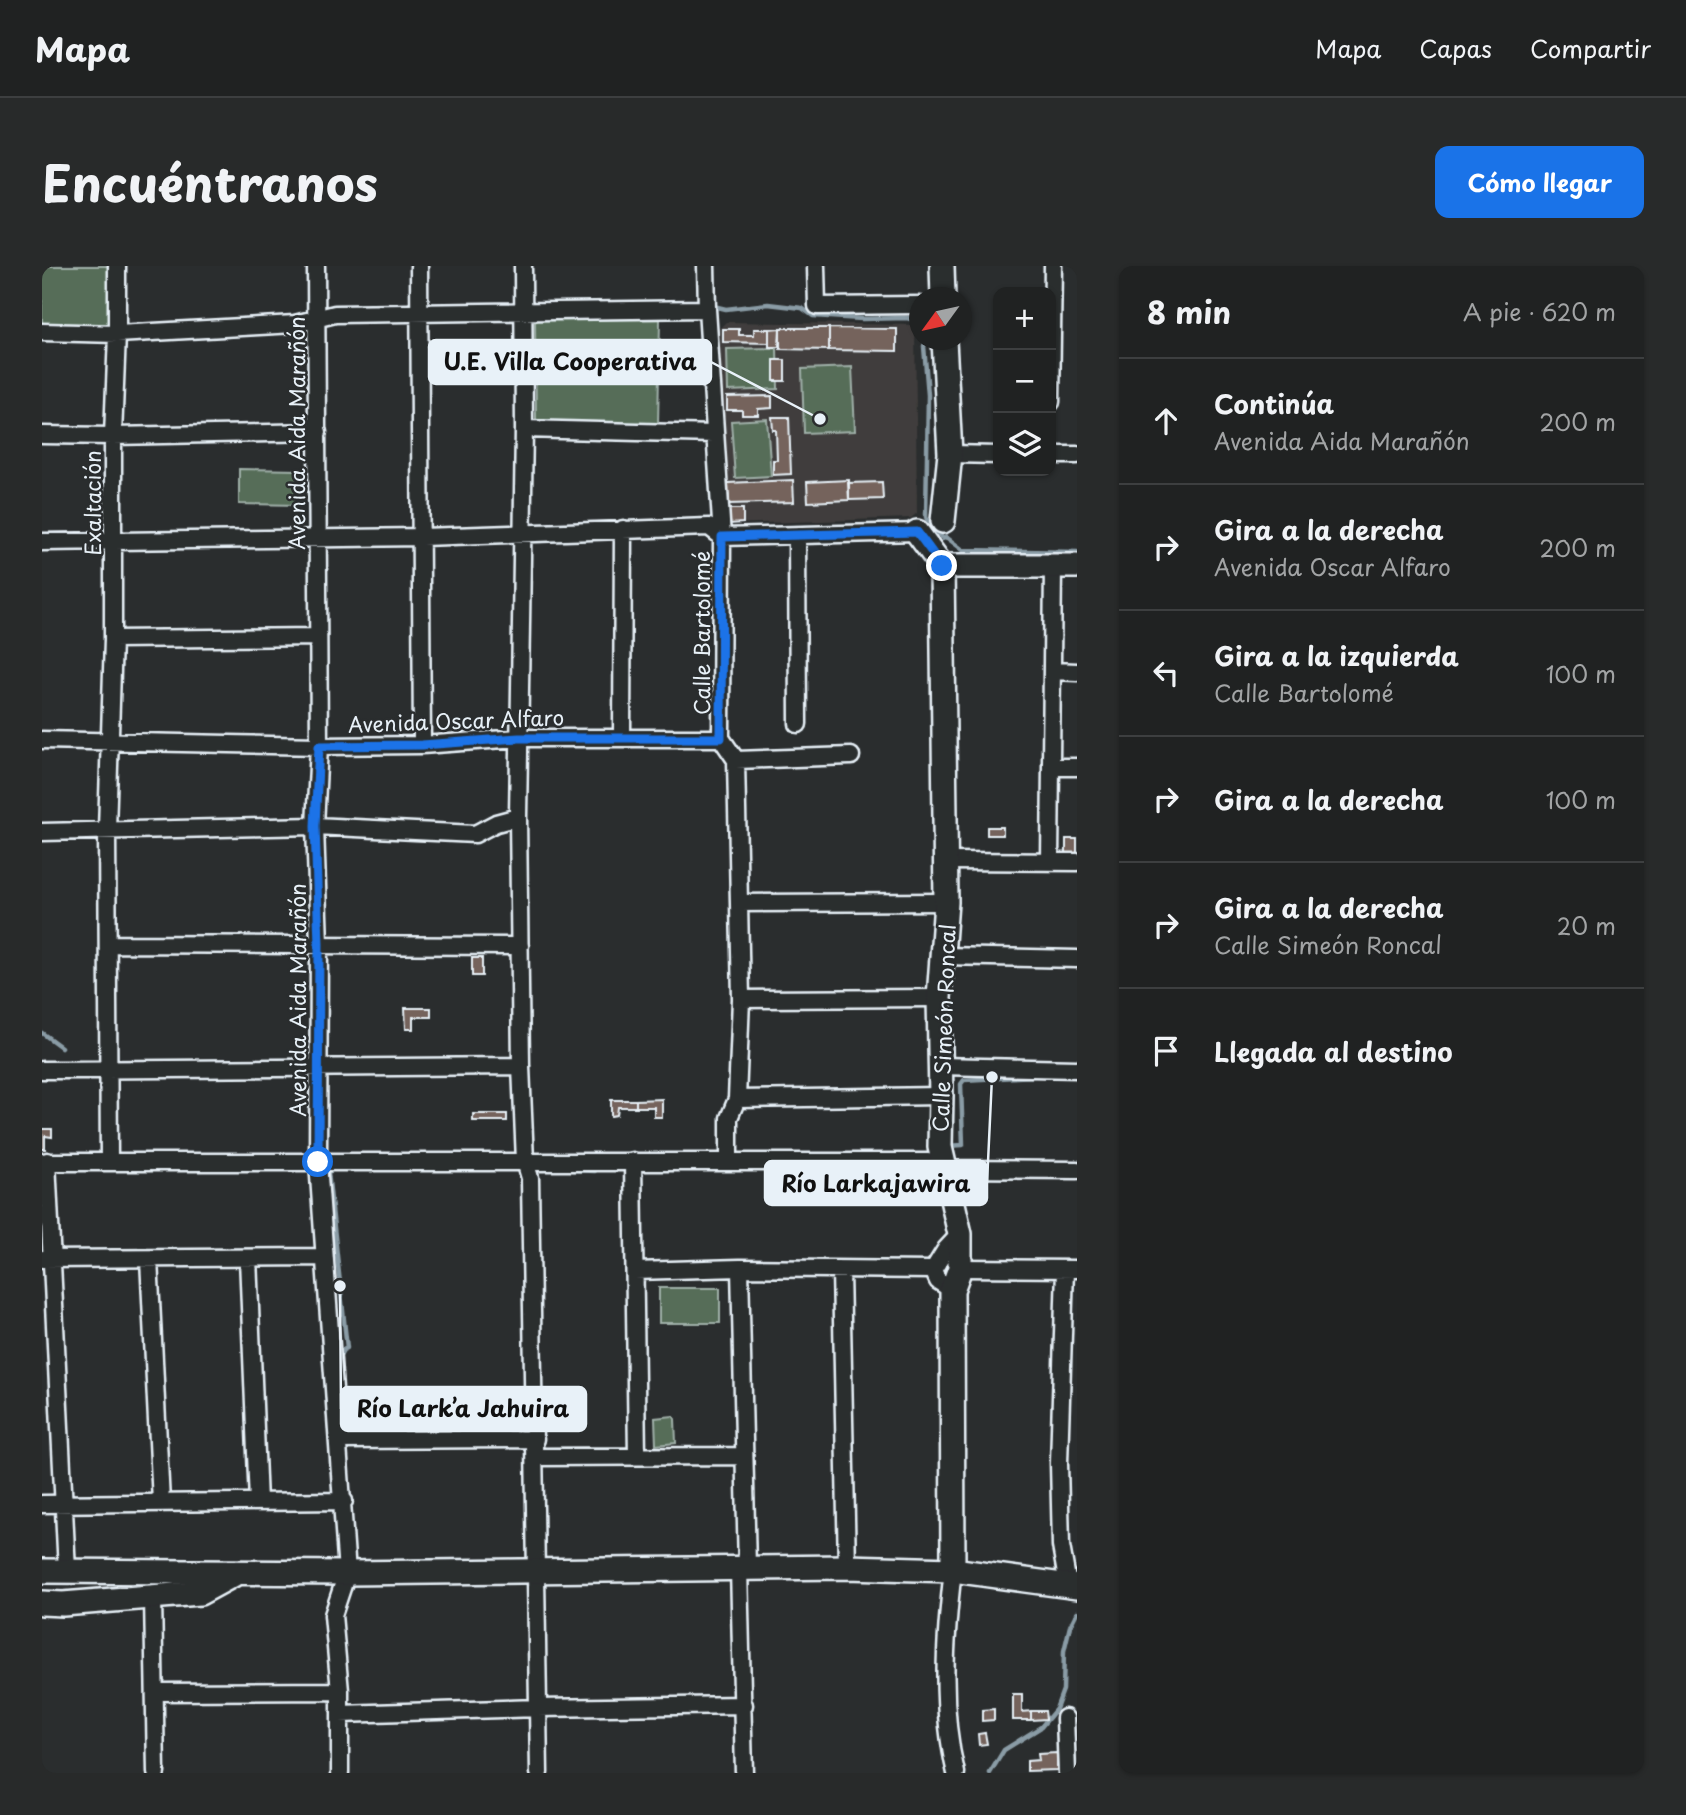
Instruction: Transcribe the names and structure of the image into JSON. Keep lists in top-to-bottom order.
{
  "streets": {
    "street": [
      "Avenida Aida Marañón",
      "Exaltación",
      "Calle Bartolomé",
      "Avenida Oscar Alfaro",
      "Calle Simeón Roncal"
    ]
  },
  "crossings": [
    ["Avenida Aida Marañón", "Avenida Oscar Alfaro"],
    ["Exaltación", "Avenida Oscar Alfaro"],
    ["Calle Bartolomé", "Avenida Oscar Alfaro"]
  ],
  "places": ["U.E. Villa Cooperativa", "Río Larkajawira", "Río Lark’a Jahuira"],
  "north": "bottom left",
  "page": {
    "header": "Mapa",
    "nav": ["Mapa", "Capas", "Compartir"],
    "title": "Encuéntranos",
    "buttons": "Cómo llegar",
    "heading": ["8 min", "A pie · 620 m"],
    "map_buttons": ["+", "−"],
    "list": [
      ["Continúa", "Avenida Aida Marañón", "200 m"],
      ["Gira a la derecha", "Avenida Oscar Alfaro", "200 m"],
      ["Gira a la izquierda", "Calle Bartolomé", "100 m"],
      ["Gira a la derecha", "100 m"],
      ["Gira a la derecha", "Calle Simeón Roncal", "20 m"],
      "Llegada al destino"
    ]
  }
}
